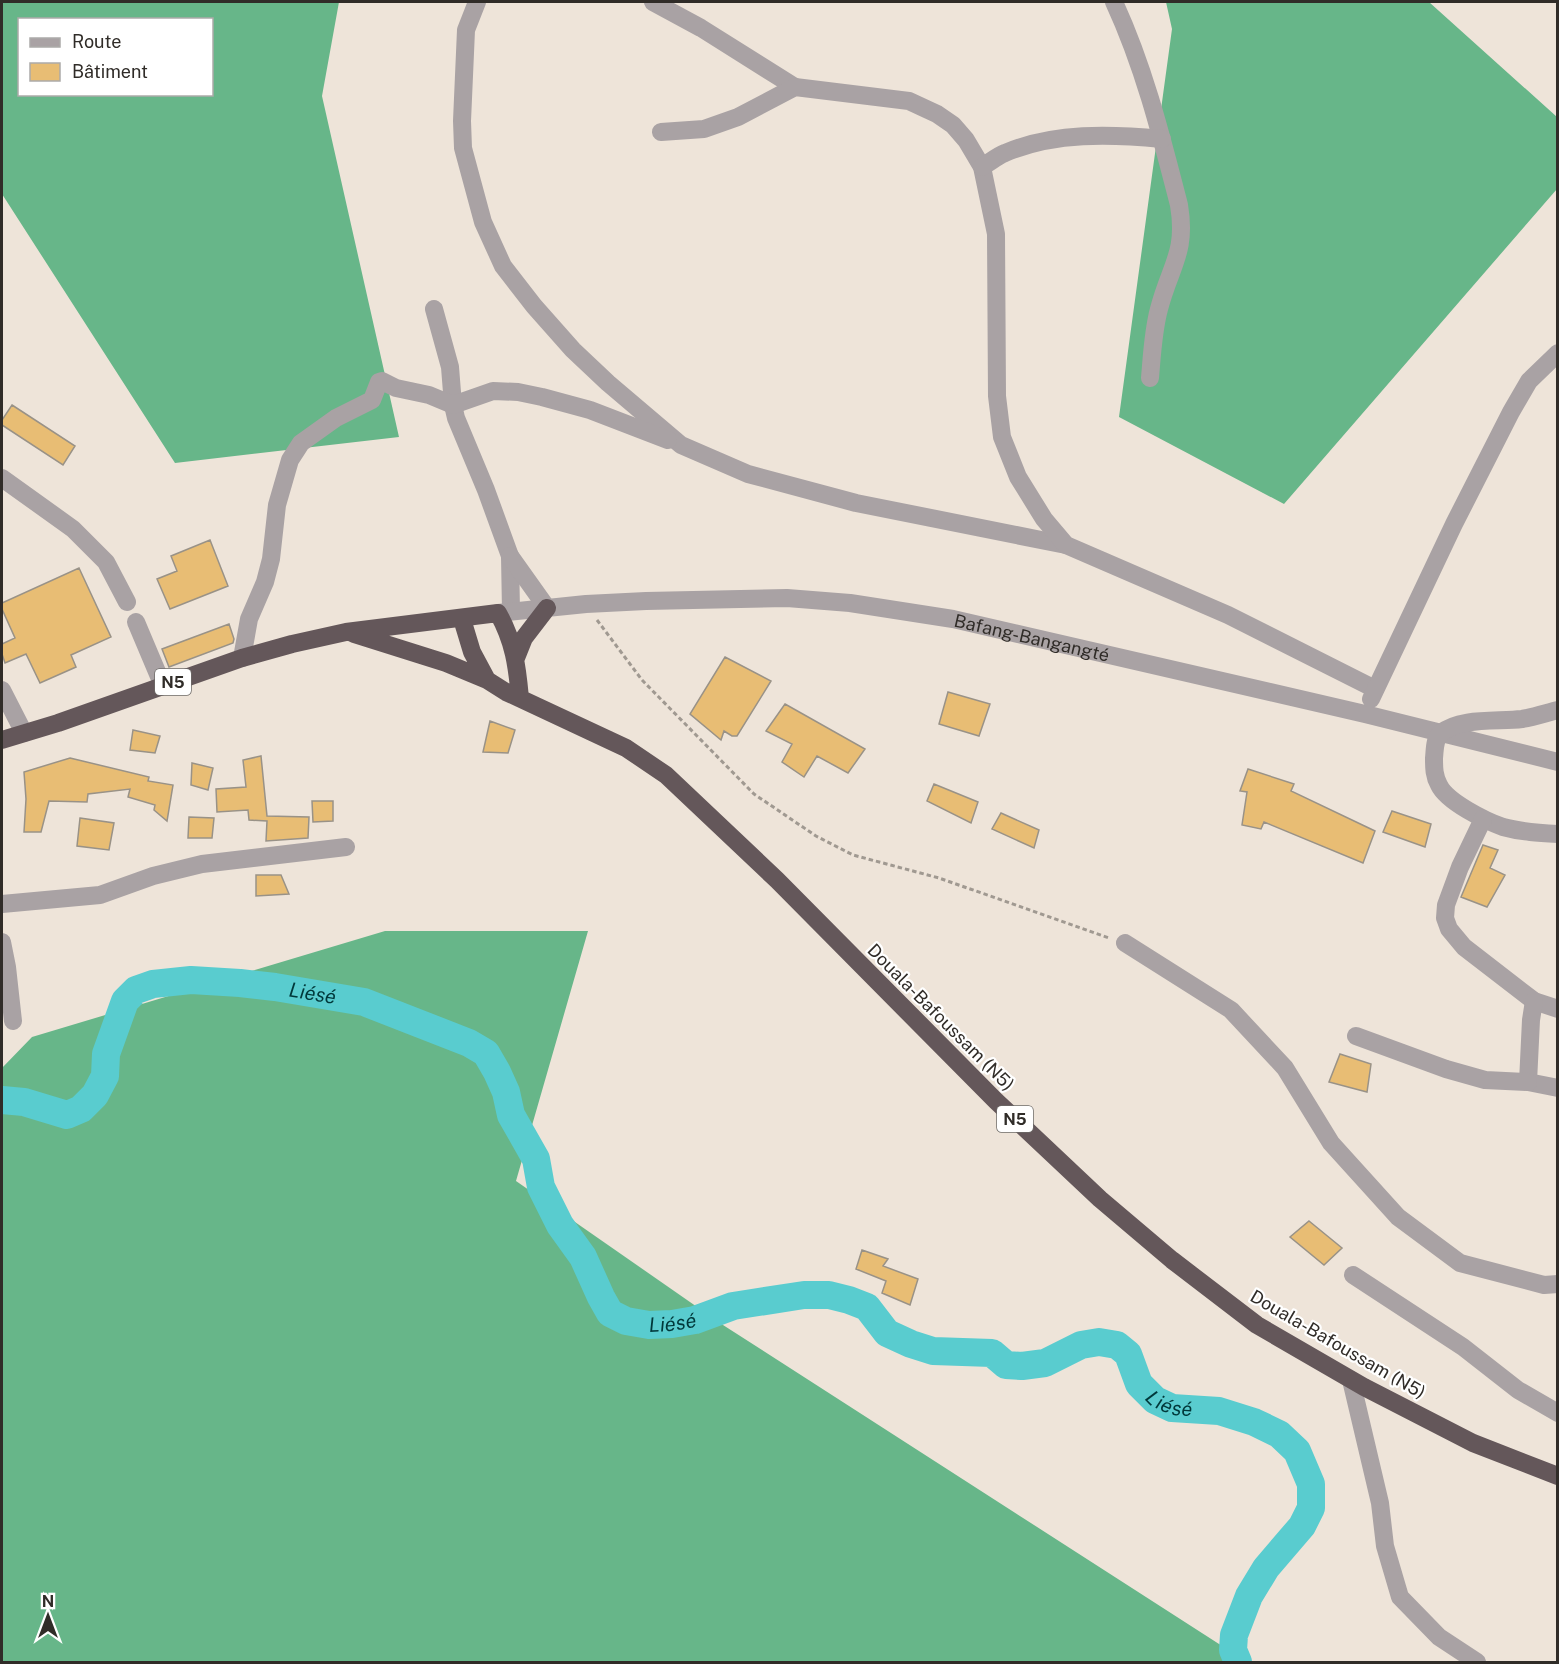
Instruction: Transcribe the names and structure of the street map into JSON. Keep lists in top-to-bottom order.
{
  "streets": {
    "highway": ["N5", "Douala-Bafoussam (N5)"],
    "street": ["Bafang-Bangangté"]
  },
  "crossings": [
    ["Bafang-Bangangté", "N5"],
    ["N5", "Douala-Bafoussam (N5)"]
  ],
  "water": ["Liésé"],
  "legend": ["Route", "Bâtiment"],
  "north": "top"
}
